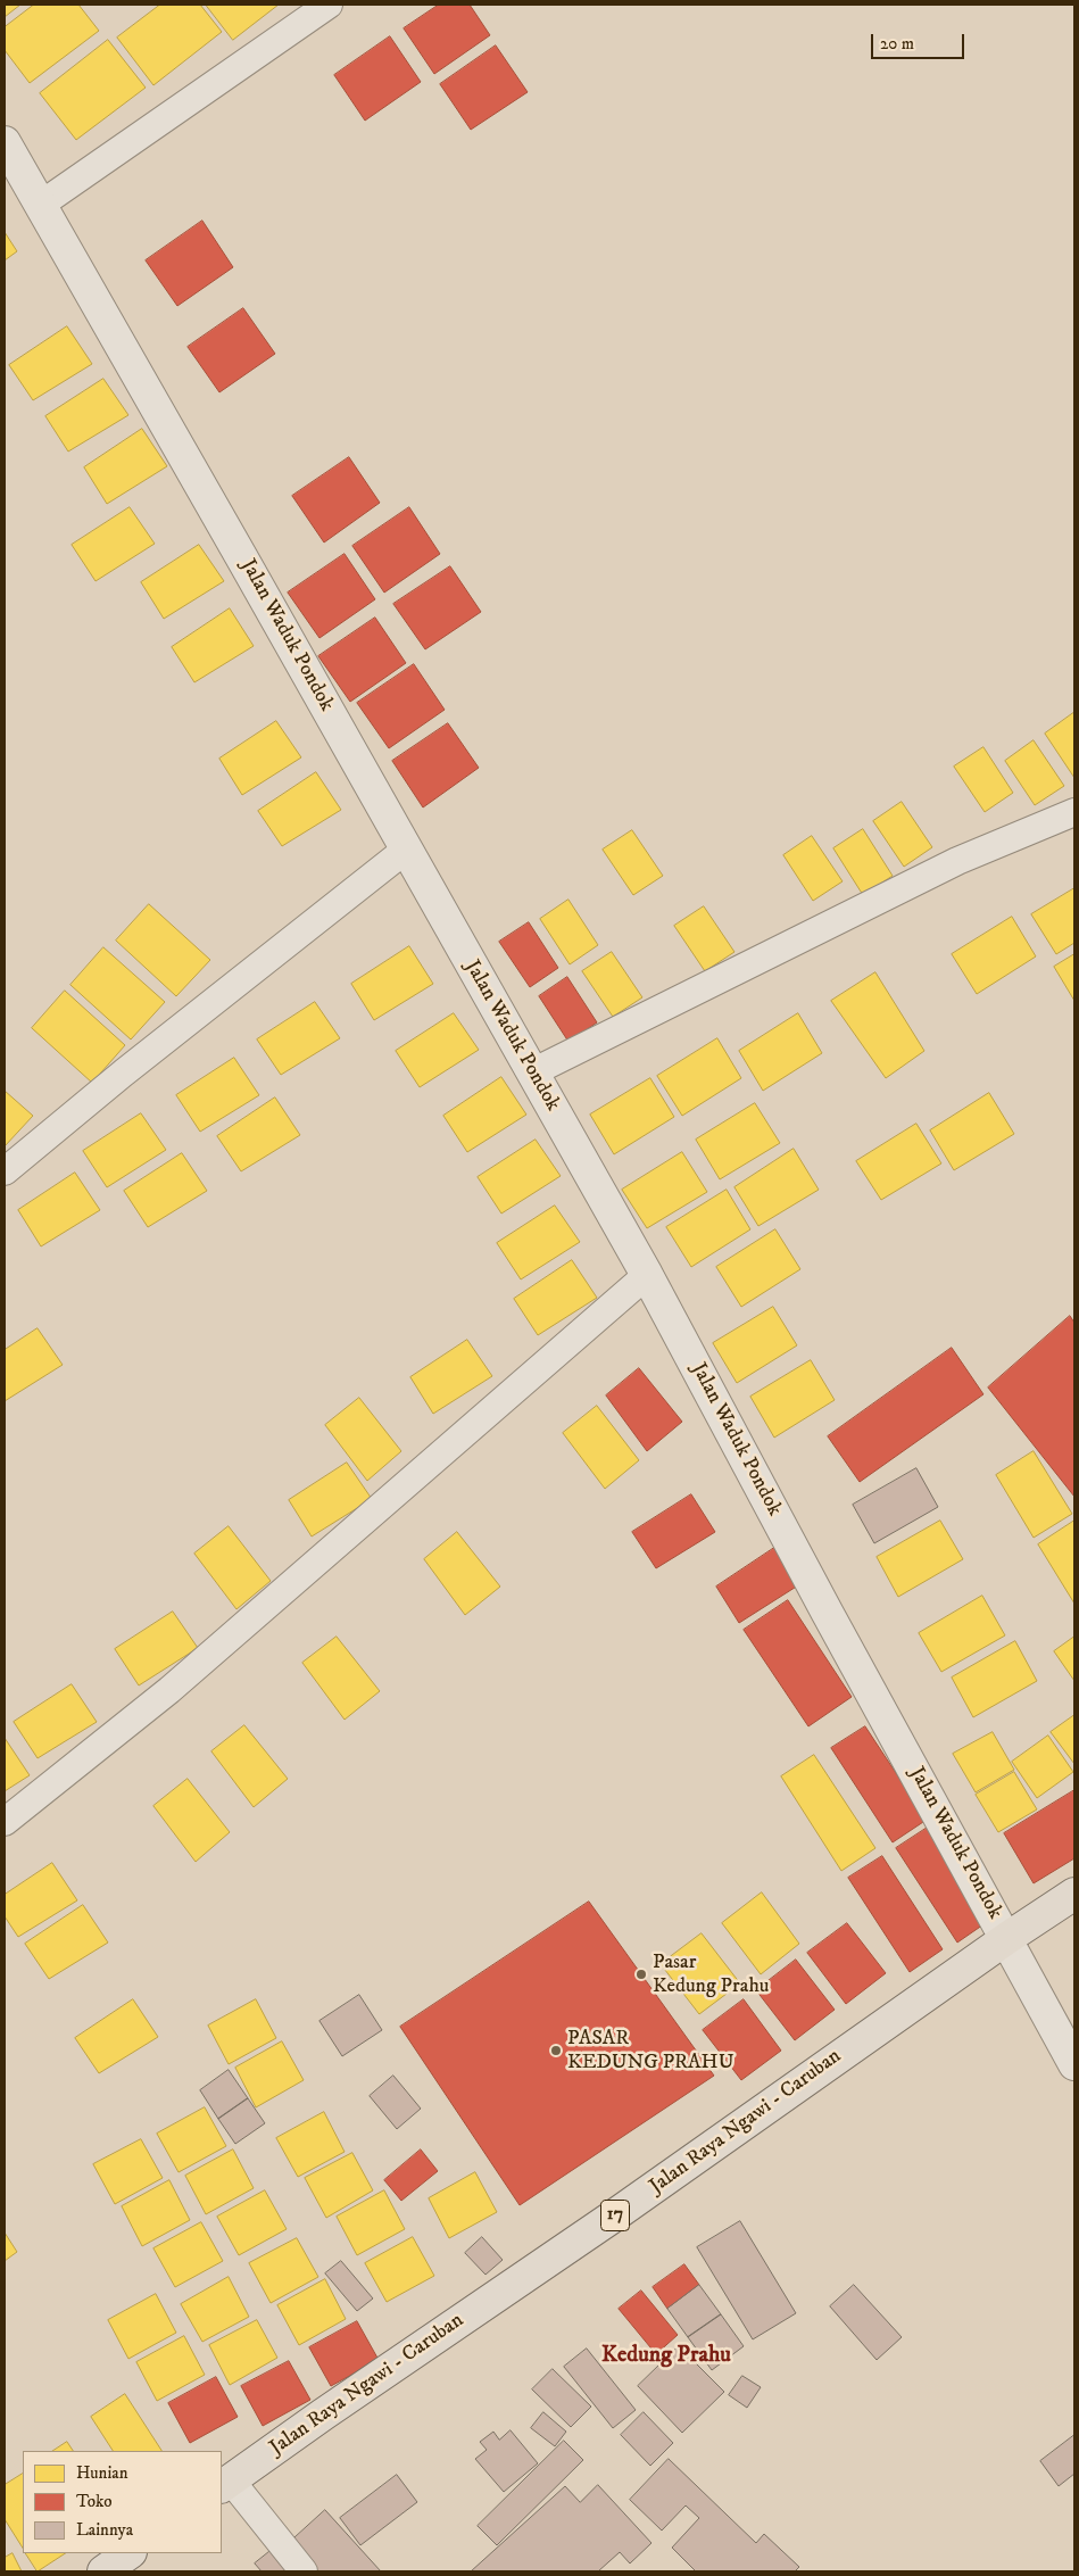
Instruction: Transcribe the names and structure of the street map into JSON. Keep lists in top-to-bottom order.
{
  "streets": {
    "highway": ["Jalan Raya Ngawi - Caruban", "17"],
    "street": ["Jalan Waduk Pondok"]
  },
  "crossings": [
    ["Jalan Waduk Pondok", "Jalan Raya Ngawi - Caruban"]
  ],
  "districts": ["Kedung Prahu"],
  "places": ["Pasar Kedung Prahu", "PASAR KEDUNG PRAHU"],
  "legend": ["Hunian", "Toko", "Lainnya"],
  "scale_bar": "20 m"
}
